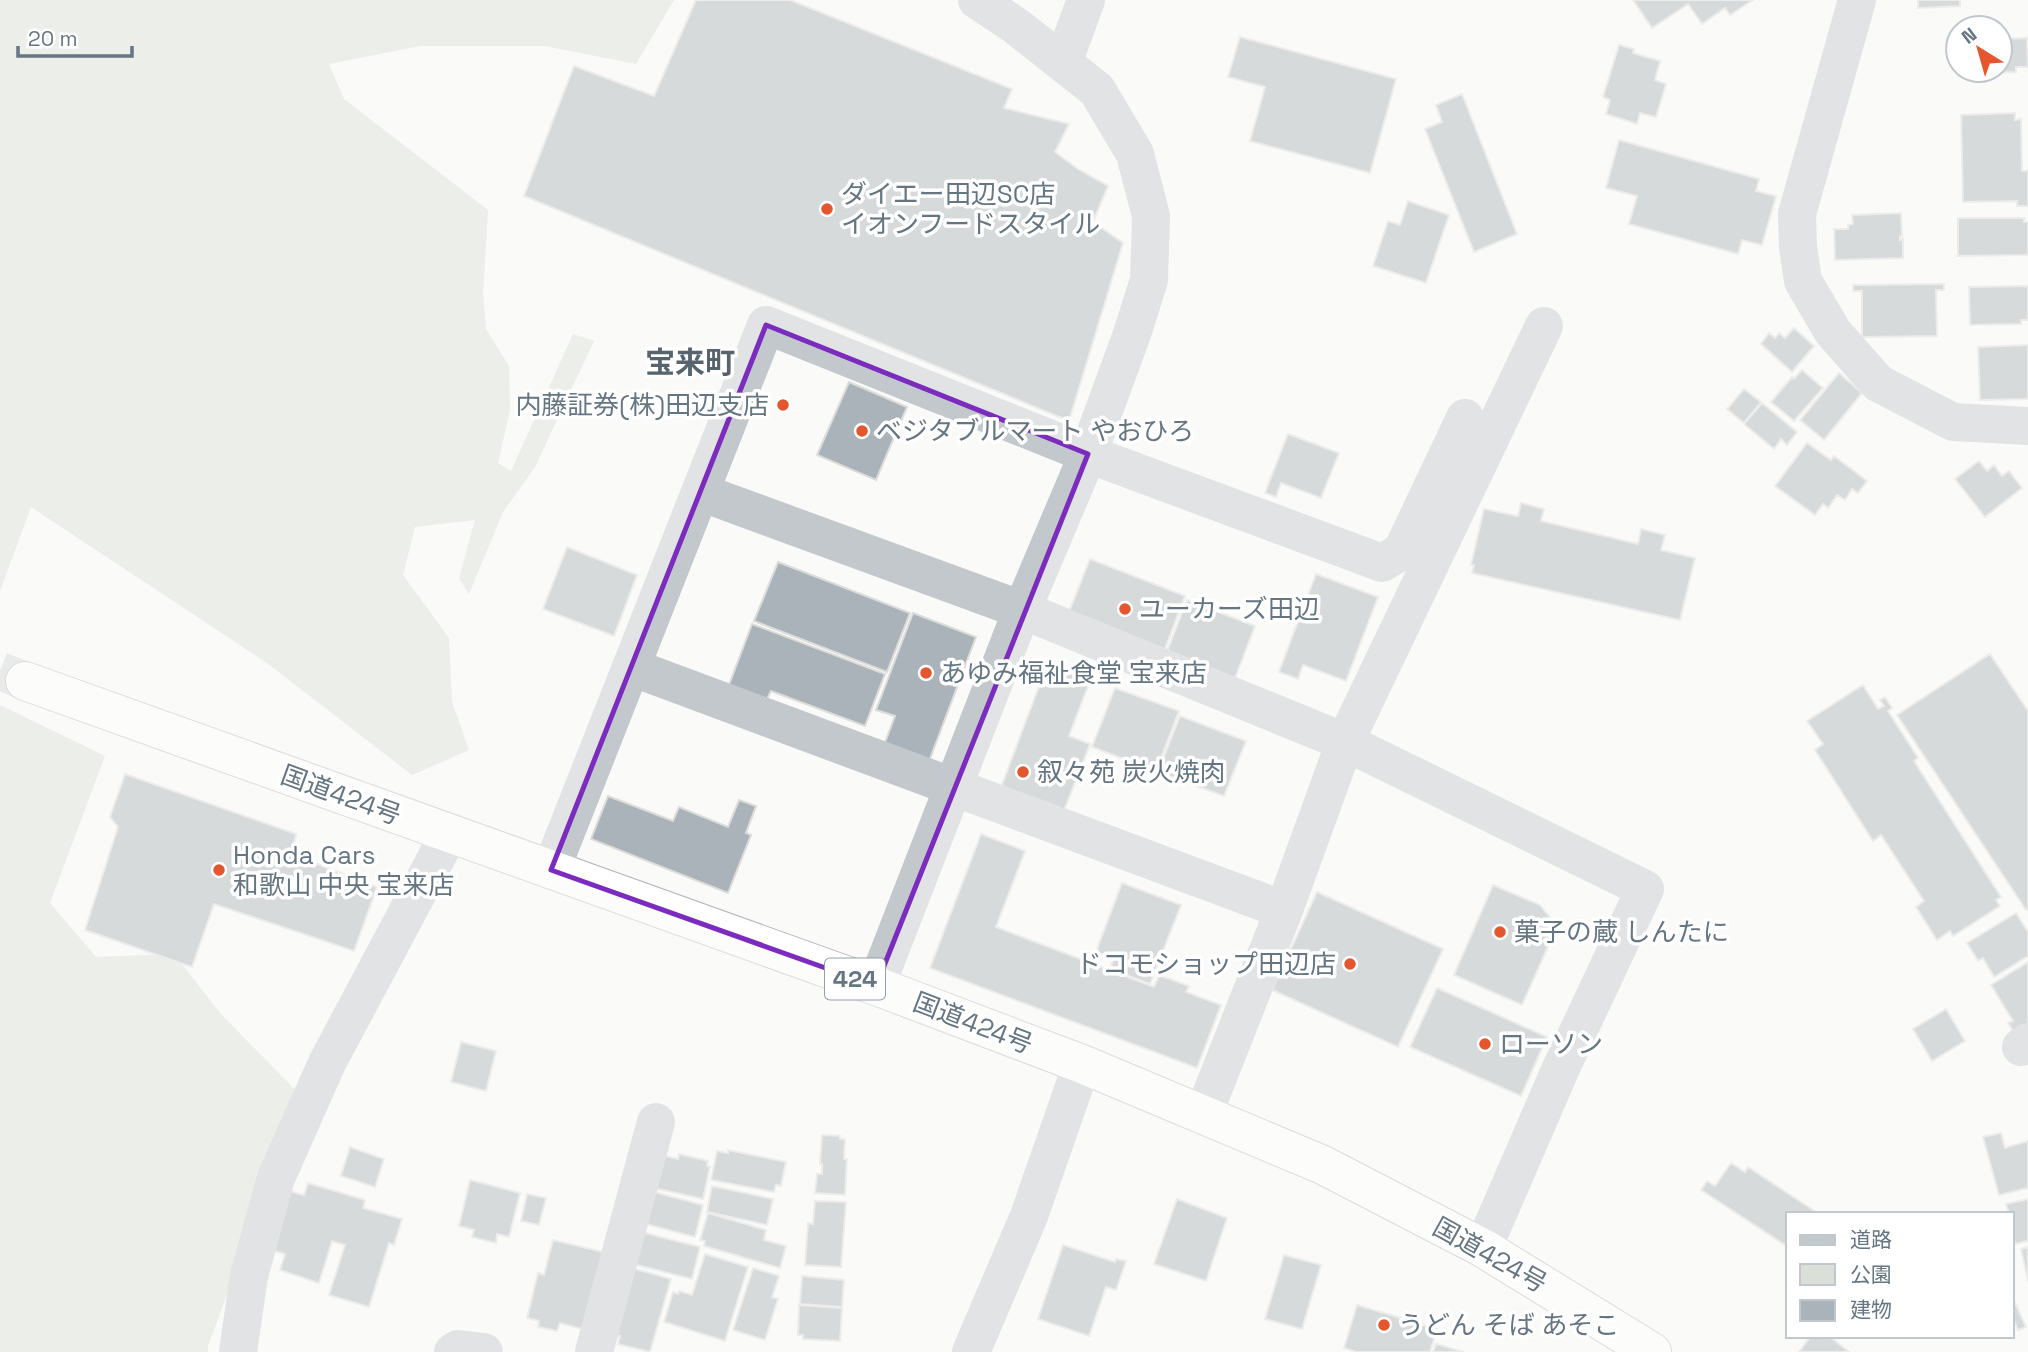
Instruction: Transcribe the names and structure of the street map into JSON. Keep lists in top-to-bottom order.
{
  "streets": {
    "highway": ["国道424号", "424"]
  },
  "districts": ["宝来町"],
  "places": [
    "ダイエー田辺SC店 イオンフードスタイル",
    "内藤証券(株)田辺支店",
    "ベジタブルマート やおひろ",
    "ユーカーズ田辺",
    "あゆみ福祉食堂 宝来店",
    "叙々苑 炭火焼肉",
    "Honda Cars 和歌山 中央 宝来店",
    "菓子の蔵 しんたに",
    "ドコモショップ田辺店",
    "ローソン",
    "うどん そば あそこ"
  ],
  "legend": ["道路", "公園", "建物"],
  "scale_bar": "20 m",
  "north": "top left"
}
